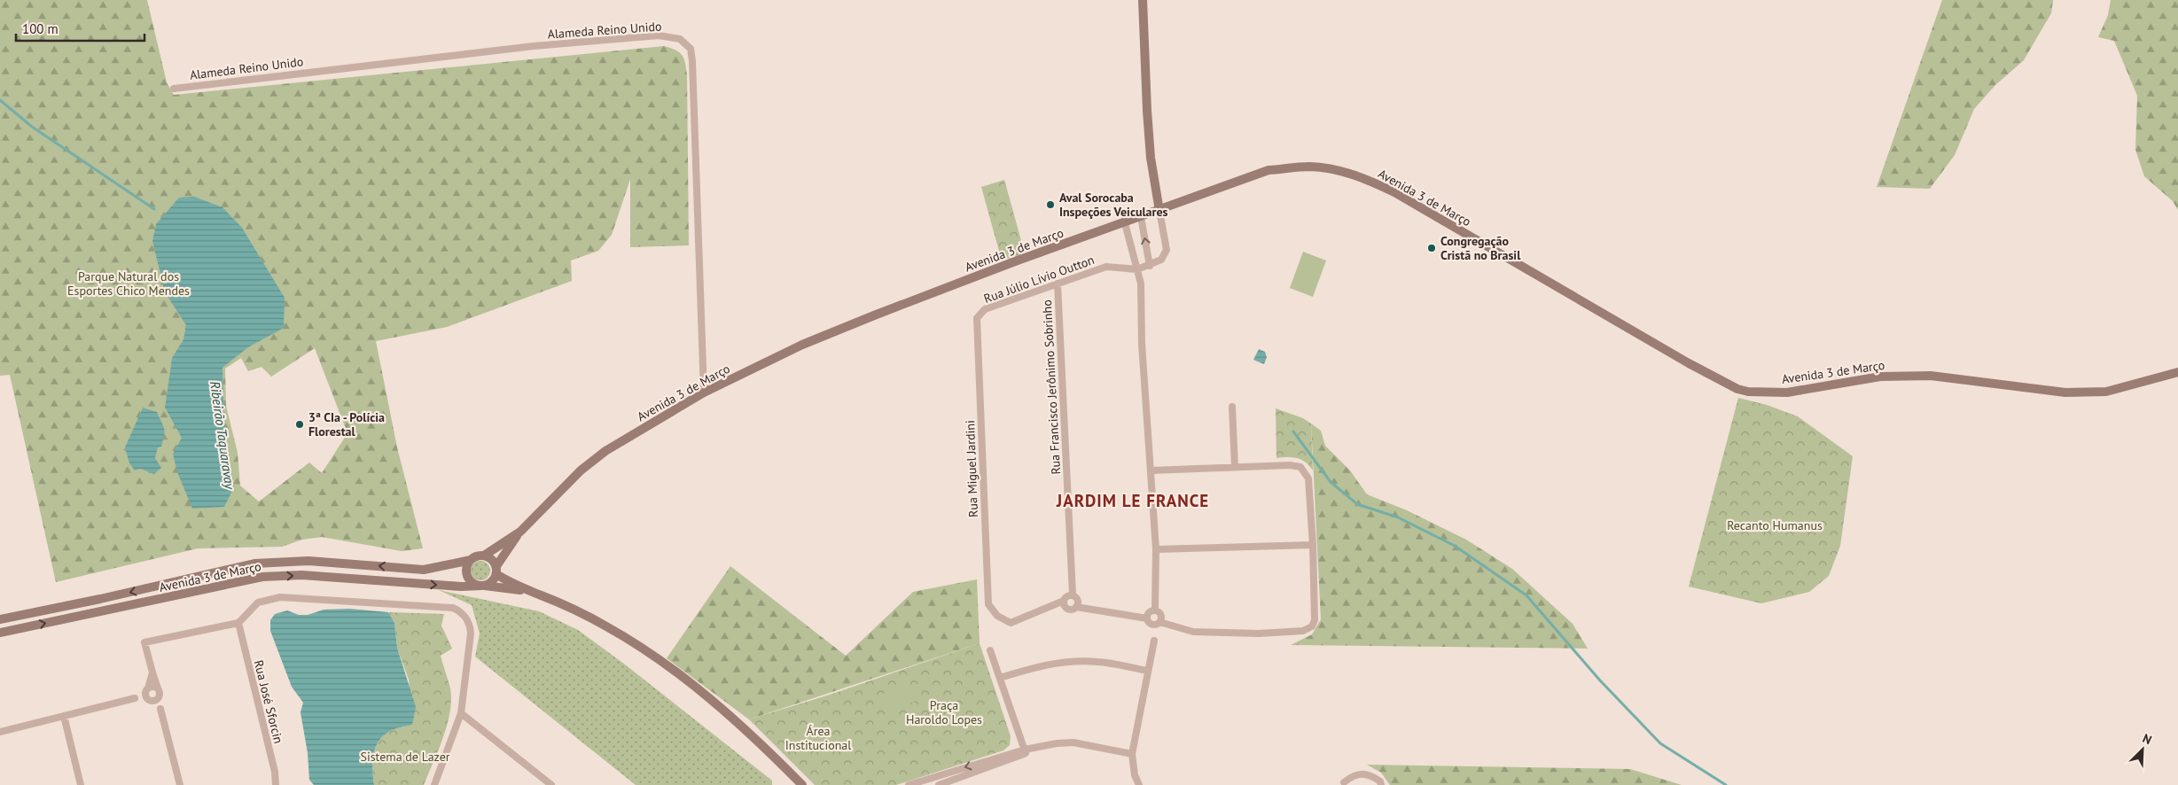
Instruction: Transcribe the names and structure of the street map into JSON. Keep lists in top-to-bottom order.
{
  "streets": {
    "main road": ["Avenida 3 de Março"],
    "street": [
      "Alameda Reino Unido",
      "Rua Júlio Lívio Outton",
      "Rua Francisco Jerônimo Sobrinho",
      "Rua Miguel Jardini",
      "Rua José Sforcin"
    ]
  },
  "crossings": [
    ["Alameda Reino Unido", "Avenida 3 de Março"],
    ["Rua Júlio Lívio Outton", "Rua Francisco Jerônimo Sobrinho"],
    ["Rua Júlio Lívio Outton", "Rua Miguel Jardini"],
    ["Rua Francisco Jerônimo Sobrinho", "Rua Miguel Jardini"]
  ],
  "districts": ["JARDIM LE FRANCE"],
  "water": ["Ribeirão Taquaravay"],
  "parks": [
    "Parque Natural dos Esportes Chico Mendes",
    "Recanto Humanus",
    "Praça Haroldo Lopes",
    "Área Institucional",
    "Sistema de Lazer"
  ],
  "places": ["Aval Sorocaba Inspeções Veiculares", "Congregação Cristã no Brasil", "3ª CIa - Polícia Florestal"],
  "scale_bar": "100 m",
  "north": "top right"
}
